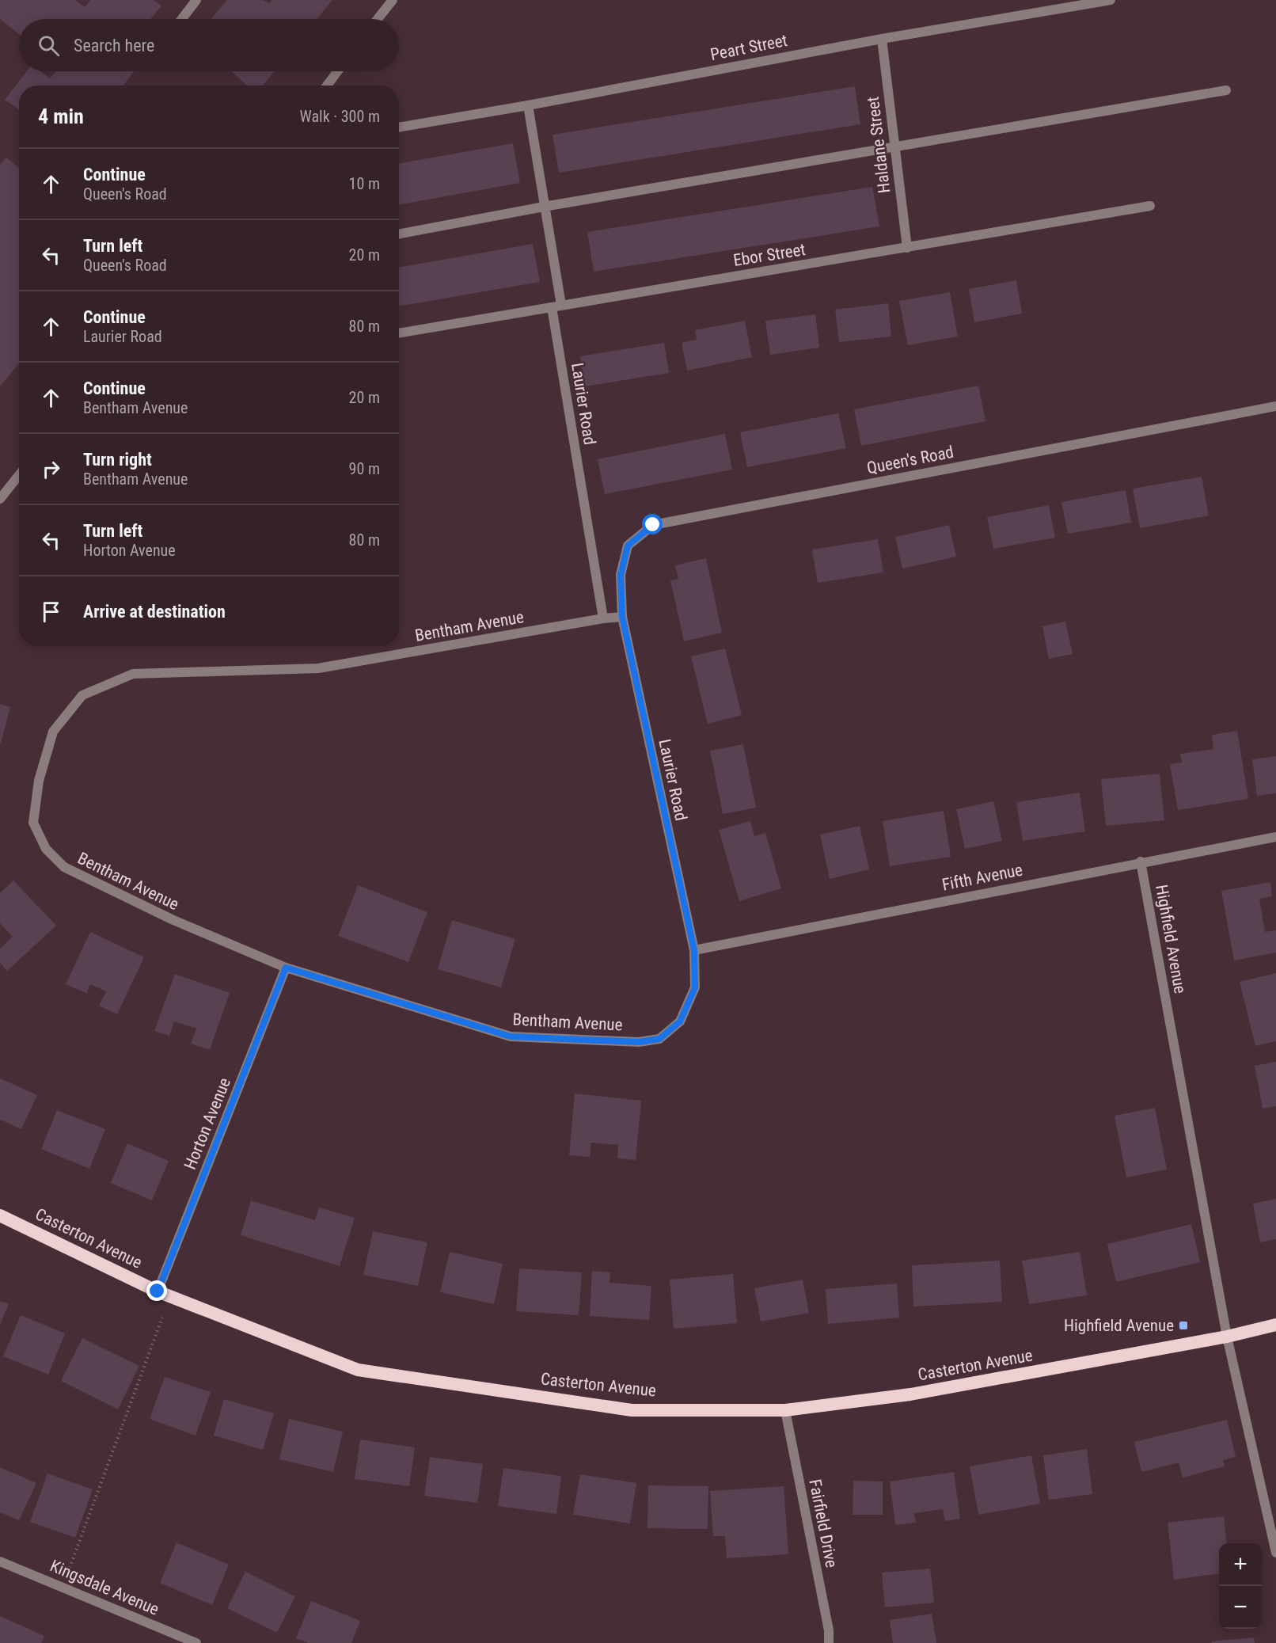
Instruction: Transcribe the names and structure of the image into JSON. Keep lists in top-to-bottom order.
{
  "streets": {
    "highway": ["Casterton Avenue"],
    "street": [
      "Peart Street",
      "Haldane Street",
      "Ebor Street",
      "Laurier Road",
      "Queen's Road",
      "Bentham Avenue",
      "Fifth Avenue",
      "Highfield Avenue",
      "Horton Avenue",
      "Fairfield Drive",
      "Kingsdale Avenue"
    ]
  },
  "crossings": [
    ["Peart Street", "Haldane Street"],
    ["Peart Street", "Laurier Road"],
    ["Haldane Street", "Ebor Street"],
    ["Ebor Street", "Laurier Road"],
    ["Laurier Road", "Queen's Road"],
    ["Laurier Road", "Bentham Avenue"],
    ["Laurier Road", "Fifth Avenue"],
    ["Queen's Road", "Bentham Avenue"],
    ["Bentham Avenue", "Fifth Avenue"],
    ["Bentham Avenue", "Horton Avenue"],
    ["Fifth Avenue", "Highfield Avenue"],
    ["Highfield Avenue", "Casterton Avenue"],
    ["Horton Avenue", "Casterton Avenue"],
    ["Casterton Avenue", "Fairfield Drive"]
  ],
  "places": {
    "transit": ["Highfield Avenue"]
  },
  "page": {
    "search": "Search here",
    "heading": ["4 min", "Walk · 300 m"],
    "list": [
      ["Continue", "Queen's Road", "10 m"],
      ["Turn left", "Queen's Road", "20 m"],
      ["Continue", "Laurier Road", "80 m"],
      ["Continue", "Bentham Avenue", "20 m"],
      ["Turn right", "Bentham Avenue", "90 m"],
      ["Turn left", "Horton Avenue", "80 m"],
      "Arrive at destination"
    ],
    "map_buttons": ["+", "−"]
  }
}
